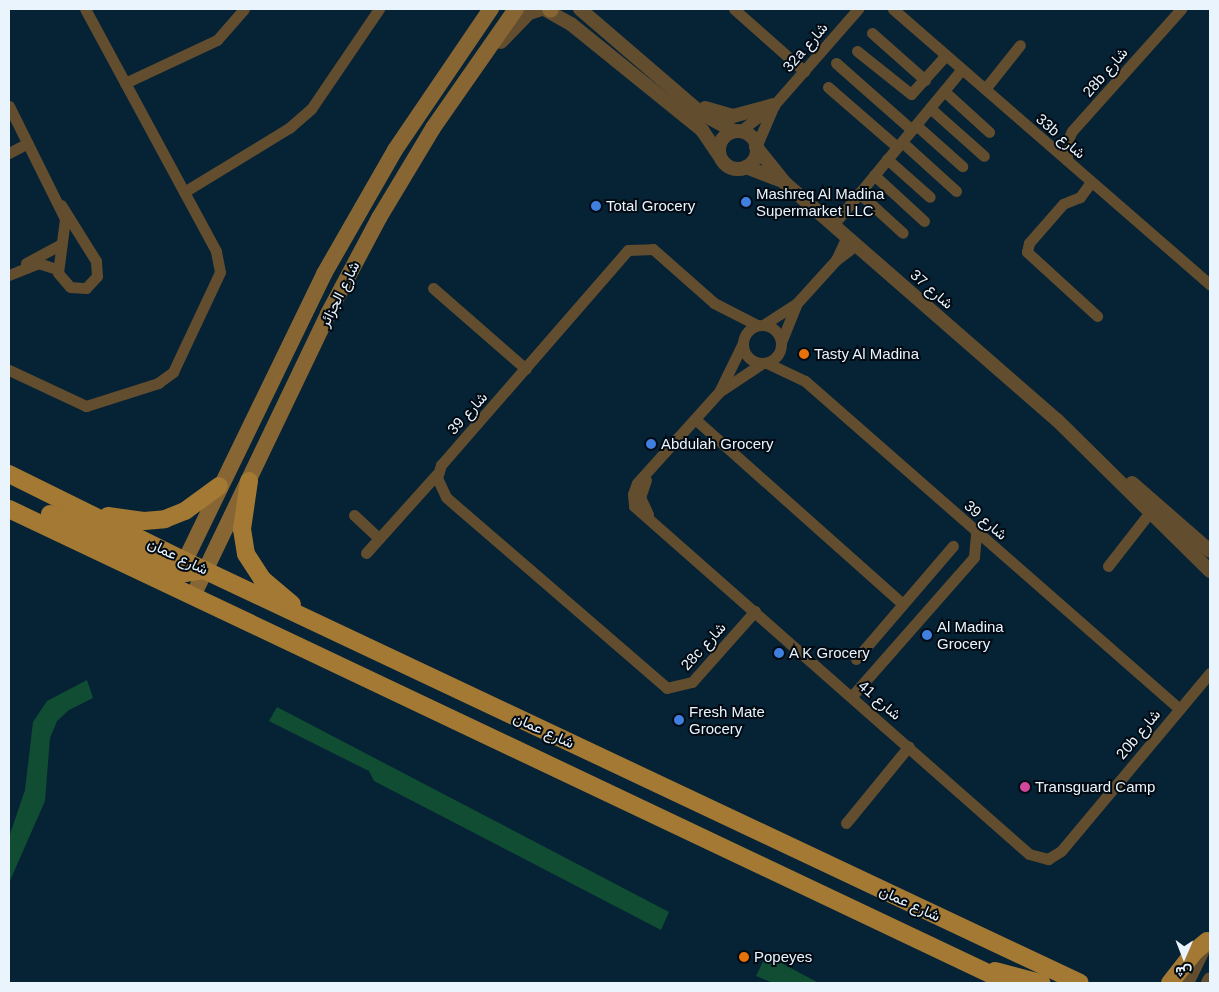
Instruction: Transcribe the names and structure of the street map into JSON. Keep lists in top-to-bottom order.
{
  "streets": {
    "main road": ["شارع الجزائر", "شارع عمان"],
    "street": [
      "32a شارع",
      "28b شارع",
      "33b شارع",
      "شارع 37",
      "شارع 39",
      "28c شارع",
      "شارع 41",
      "20b شارع"
    ]
  },
  "crossings": [
    ["32a شارع", "شارع 37"],
    ["28b شارع", "33b شارع"],
    ["شارع الجزائر", "شارع عمان"],
    ["شارع 39", "20b شارع"],
    ["28c شارع", "شارع 41"],
    ["شارع 41", "20b شارع"]
  ],
  "places": [
    "Mashreq Al Madina Supermarket LLC",
    "Total Grocery",
    "Tasty Al Madina",
    "Abdulah Grocery",
    "Al Madina Grocery",
    "A K Grocery",
    "Fresh Mate Grocery",
    "Transguard Camp",
    "Popeyes"
  ],
  "north": "bottom"
}
